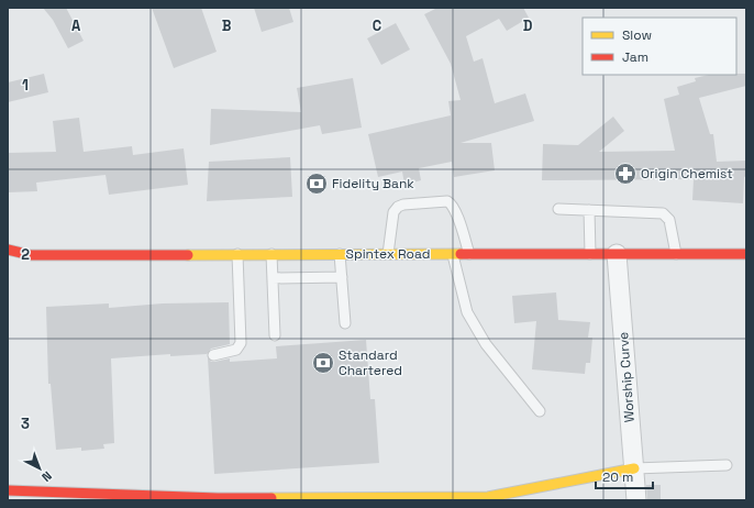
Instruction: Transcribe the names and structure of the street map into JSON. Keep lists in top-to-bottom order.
{
  "streets": {
    "main road": ["Spintex Road"],
    "street": ["Worship Curve"]
  },
  "crossings": [
    ["Spintex Road", "Worship Curve"]
  ],
  "places": {
    "pharmacy": ["Origin Chemist"],
    "bank": ["Fidelity Bank", "Standard Chartered"]
  },
  "legend": ["Slow", "Jam"],
  "scale_bar": "20 m",
  "north": "bottom right",
  "grid": {
    "columns": [
      "A",
      "B",
      "C",
      "D"
    ],
    "rows": ["1", "2", "3"]
  }
}
